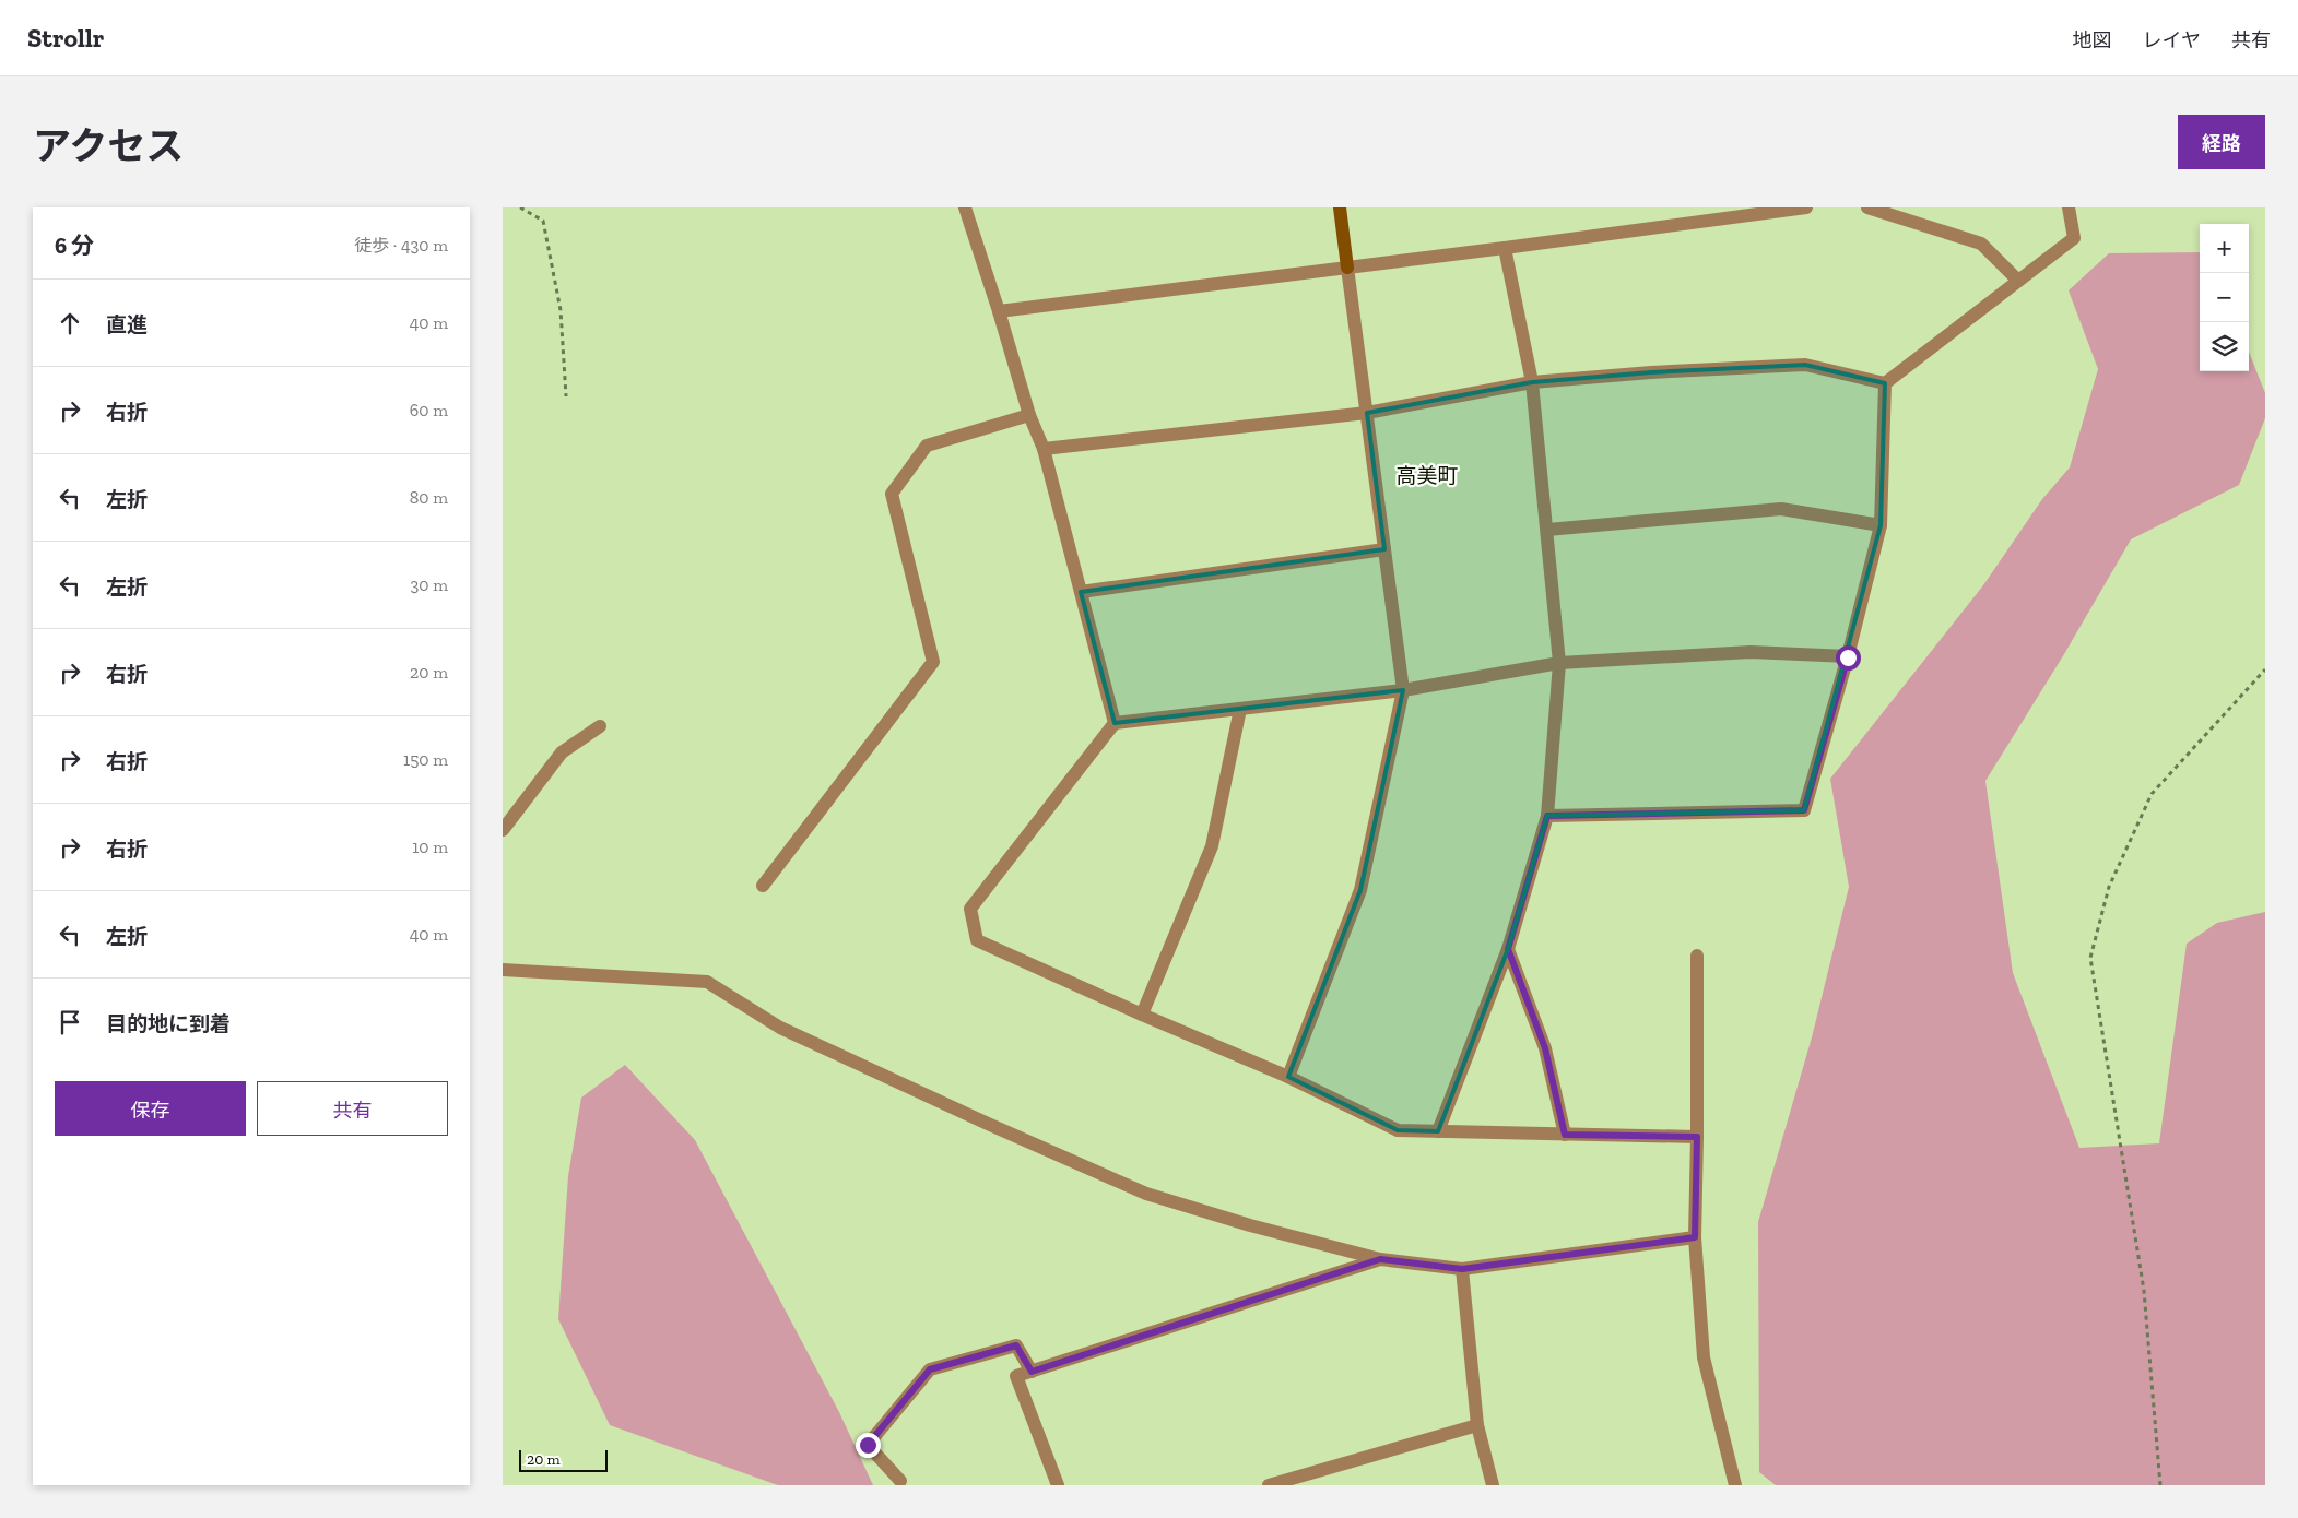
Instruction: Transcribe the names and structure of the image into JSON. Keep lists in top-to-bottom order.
{
  "districts": ["高美町"],
  "scale_bar": "20 m",
  "page": {
    "header": "Strollr",
    "nav": ["地図", "レイヤ", "共有"],
    "title": "アクセス",
    "buttons": [
      "経路",
      ["保存", "共有"]
    ],
    "heading": ["6 分", "徒歩 · 430 m"],
    "map_buttons": ["+", "−"],
    "list": [
      ["直進", "40 m"],
      ["右折", "60 m"],
      ["左折", "80 m"],
      ["左折", "30 m"],
      ["右折", "20 m"],
      ["右折", "150 m"],
      ["右折", "10 m"],
      ["左折", "40 m"],
      "目的地に到着"
    ],
    "scale": "20 m"
  }
}
